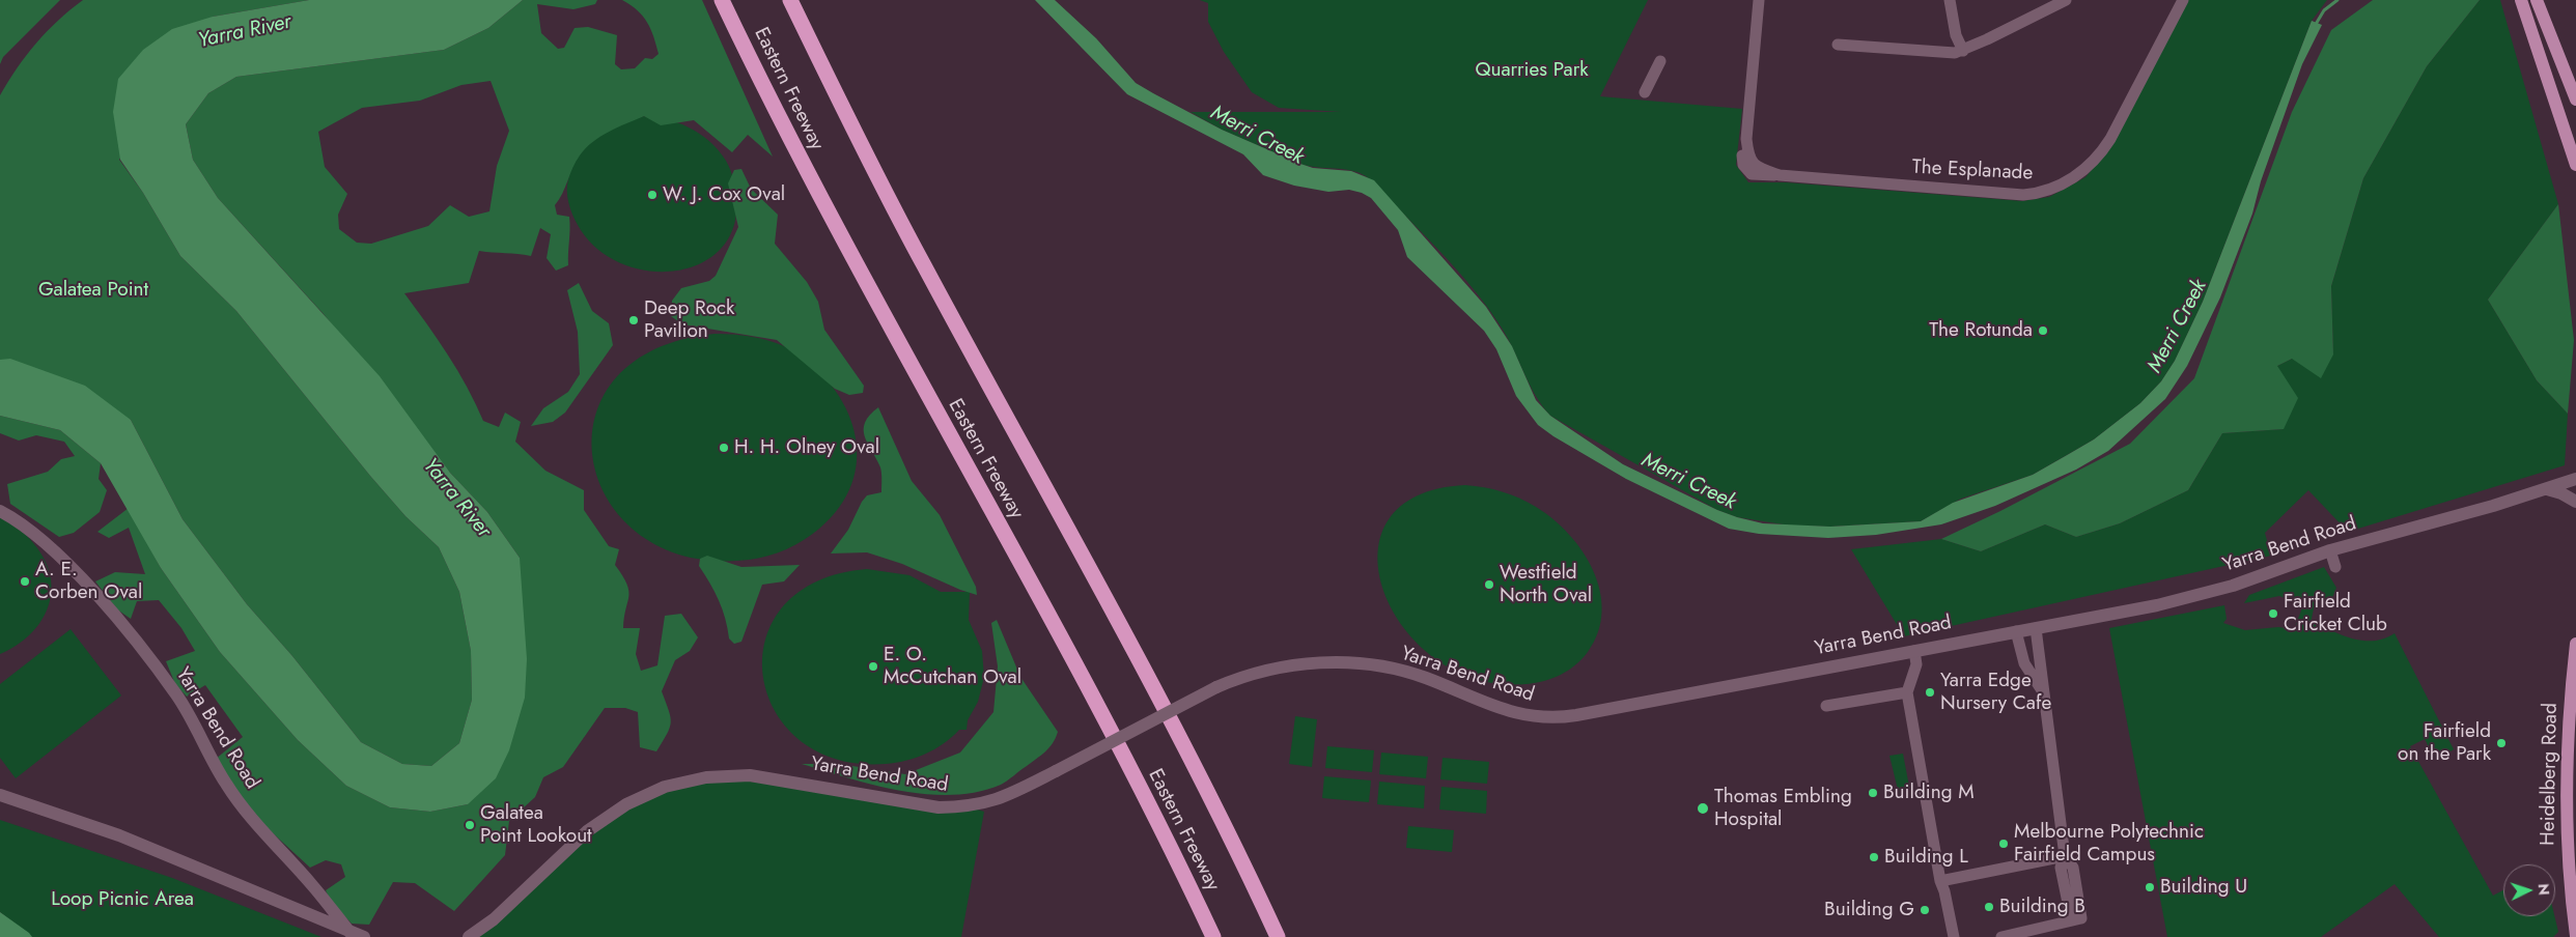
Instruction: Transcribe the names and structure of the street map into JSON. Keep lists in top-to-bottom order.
{
  "streets": {
    "highway": ["Eastern Freeway"],
    "main road": ["Heidelberg Road"],
    "street": ["The Esplanade", "Yarra Bend Road"]
  },
  "water": ["Yarra River", "Merri Creek"],
  "parks": ["Quarries Park", "Galatea Point", "Loop Picnic Area"],
  "places": [
    "W. J. Cox Oval",
    "Deep Rock Pavilion",
    "The Rotunda",
    "H. H. Olney Oval",
    "A. E. Corben Oval",
    "Westfield North Oval",
    "Fairfield Cricket Club",
    "E. O. McCutchan Oval",
    "Yarra Edge Nursery Cafe",
    "Fairfield on the Park",
    "Building M",
    "Thomas Embling Hospital",
    "Galatea Point Lookout",
    "Melbourne Polytechnic Fairfield Campus",
    "Building L",
    "Building U",
    "Building B",
    "Building G"
  ],
  "north": "right"
}
